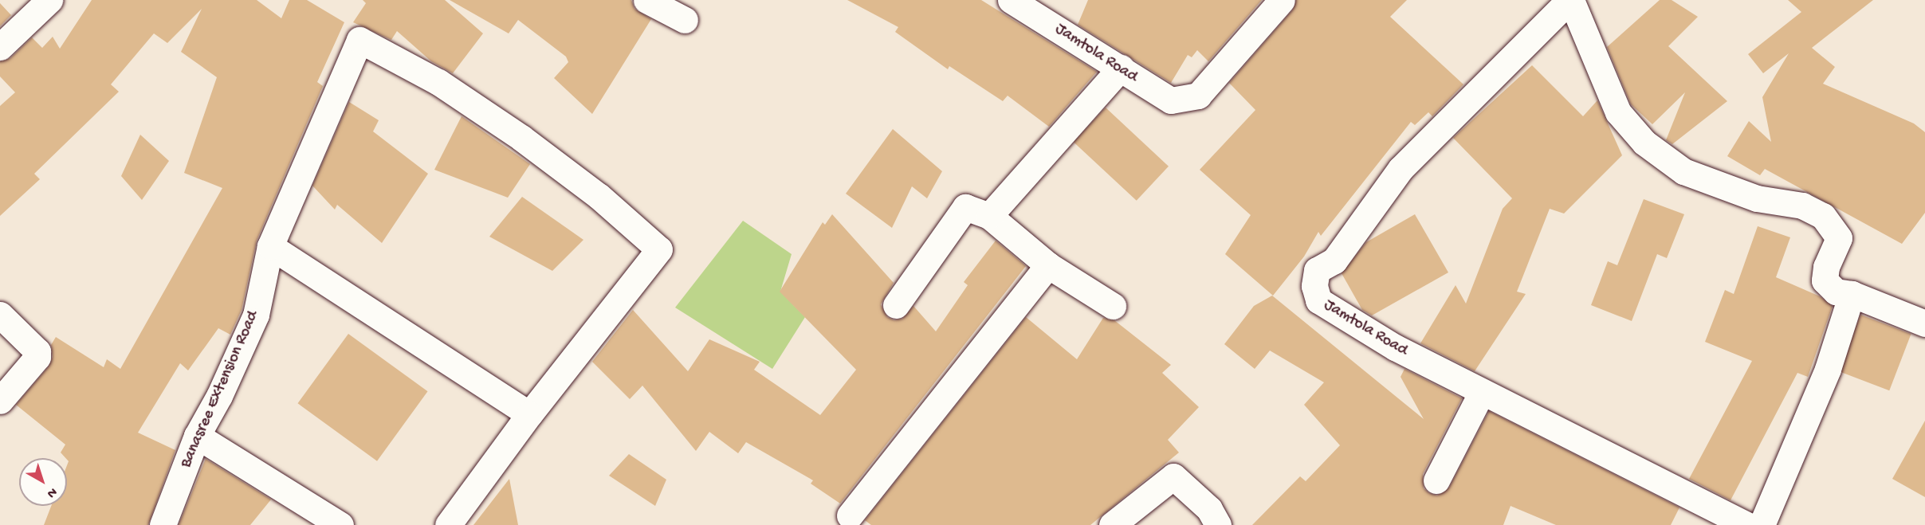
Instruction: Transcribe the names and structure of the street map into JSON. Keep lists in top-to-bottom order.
{
  "streets": {
    "street": ["Jamtola Road", "Banasree Extension Road"]
  },
  "north": "bottom right"
}
